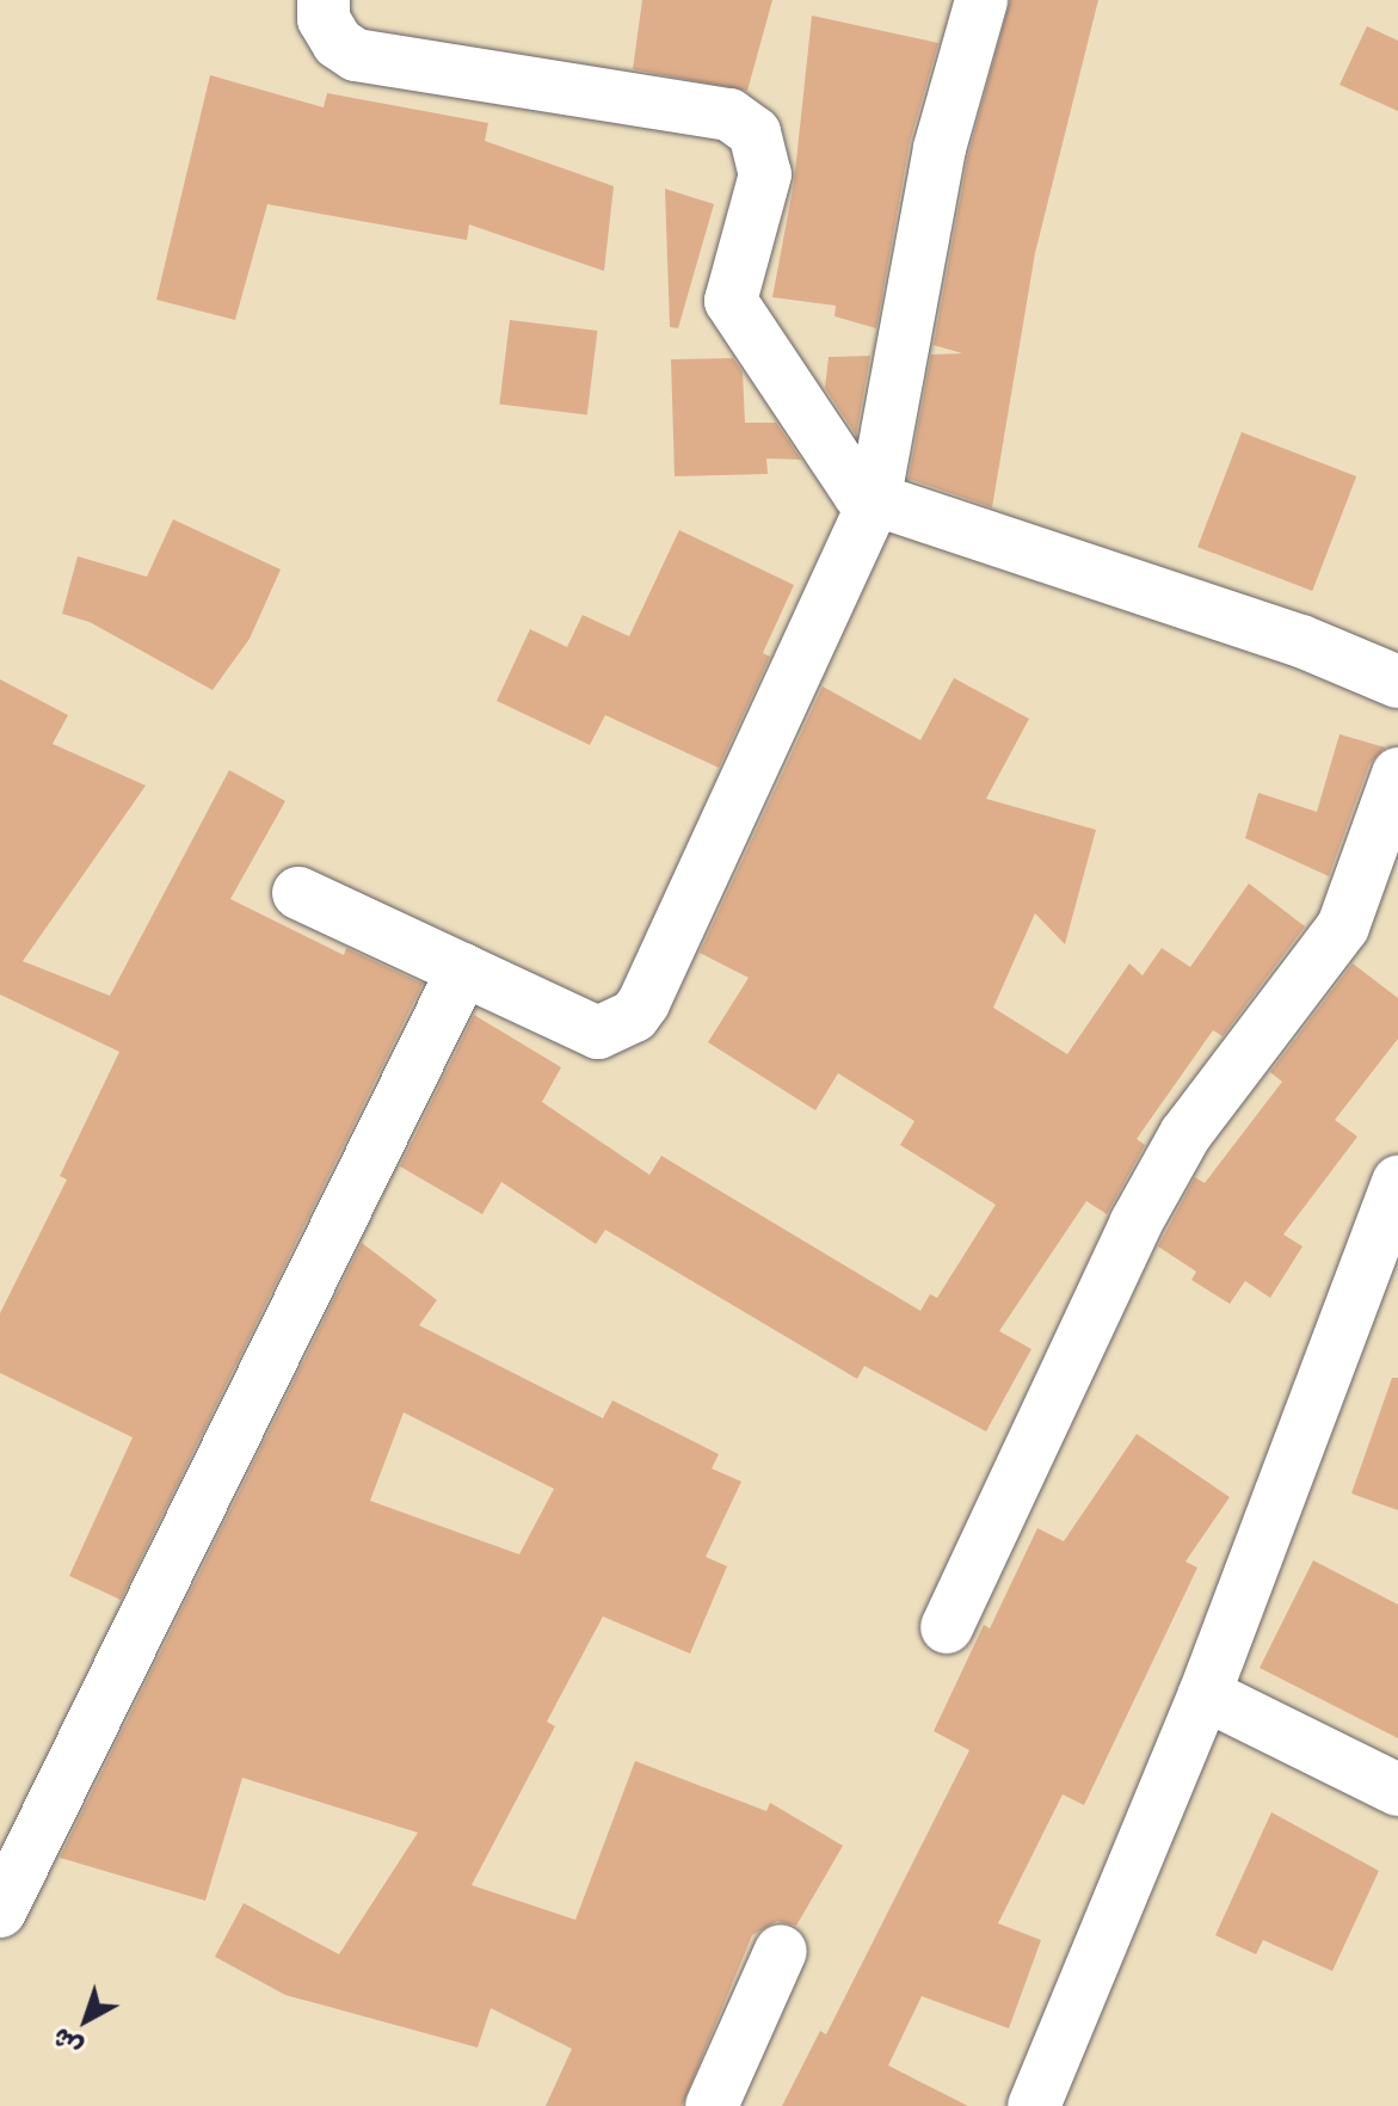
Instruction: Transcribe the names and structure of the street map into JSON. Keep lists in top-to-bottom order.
{
  "north": "bottom left"
}
